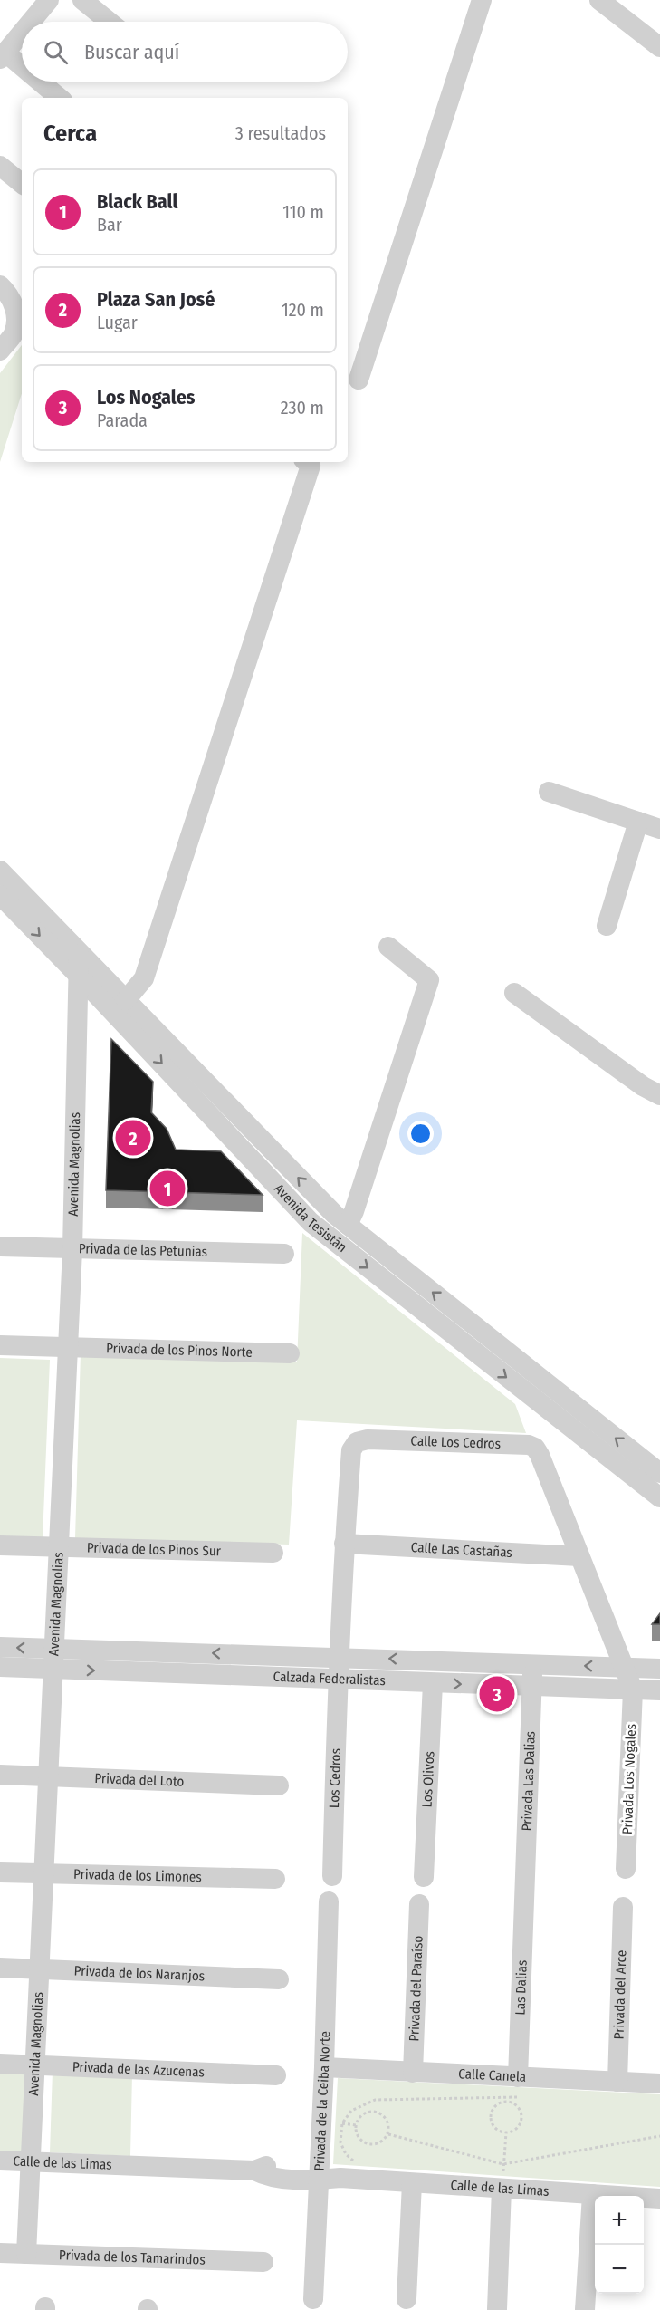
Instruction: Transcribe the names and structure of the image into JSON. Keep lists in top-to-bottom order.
{
  "streets": {
    "street": [
      "Avenida Magnolias",
      "Avenida Tesistán",
      "Privada de las Petunias",
      "Privada de los Pinos Norte",
      "Calle Los Cedros",
      "Privada de los Pinos Sur",
      "Calle Las Castañas",
      "Calzada Federalistas",
      "Los Cedros",
      "Privada Los Nogales",
      "Privada del Loto",
      "Los Olivos",
      "Privada Las Dalias",
      "Privada de los Limones",
      "Privada de los Naranjos",
      "Las Dalias",
      "Privada del Paraíso",
      "Privada del Arce",
      "Privada de las Azucenas",
      "Calle Canela",
      "Privada de la Ceiba Norte",
      "Calle de las Limas",
      "Privada de los Tamarindos"
    ]
  },
  "crossings": [
    ["Avenida Magnolias", "Avenida Tesistán"],
    ["Avenida Magnolias", "Privada de las Petunias"],
    ["Avenida Magnolias", "Privada de los Pinos Norte"],
    ["Avenida Magnolias", "Privada de los Pinos Sur"],
    ["Avenida Magnolias", "Calzada Federalistas"],
    ["Avenida Magnolias", "Privada del Loto"],
    ["Avenida Magnolias", "Privada de los Limones"],
    ["Avenida Magnolias", "Privada de los Naranjos"],
    ["Avenida Magnolias", "Privada de las Azucenas"],
    ["Avenida Magnolias", "Calle de las Limas"],
    ["Avenida Magnolias", "Privada de los Tamarindos"],
    ["Calle Los Cedros", "Calle Las Castañas"],
    ["Calle Los Cedros", "Calzada Federalistas"],
    ["Calle Los Cedros", "Los Cedros"],
    ["Calle Los Cedros", "Privada Los Nogales"],
    ["Calzada Federalistas", "Los Cedros"],
    ["Calzada Federalistas", "Privada Los Nogales"],
    ["Calzada Federalistas", "Los Olivos"],
    ["Calzada Federalistas", "Privada Las Dalias"],
    ["Privada Las Dalias", "Las Dalias"],
    ["Las Dalias", "Calle Canela"],
    ["Privada del Paraíso", "Calle Canela"],
    ["Privada del Arce", "Calle Canela"],
    ["Calle Canela", "Privada de la Ceiba Norte"],
    ["Privada de la Ceiba Norte", "Calle de las Limas"]
  ],
  "page": {
    "search": "Buscar aquí",
    "heading": ["Cerca", "3 resultados"],
    "list": [
      {
        "mark": "1",
        "name": "Black Ball",
        "note": "Bar",
        "value": "110 m"
      },
      {
        "mark": "2",
        "name": "Plaza San José",
        "note": "Lugar",
        "value": "120 m"
      },
      {
        "mark": "3",
        "name": "Los Nogales",
        "note": "Parada",
        "value": "230 m"
      }
    ],
    "pins": ["2", "1", "3"],
    "map_buttons": ["+", "−"]
  }
}
